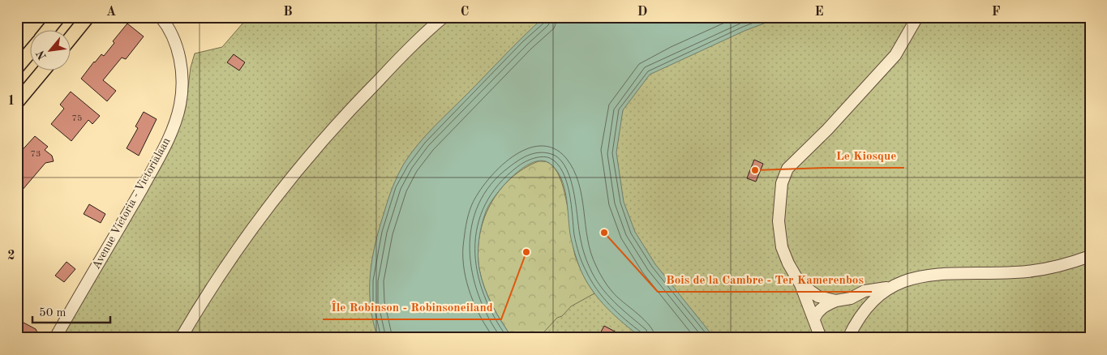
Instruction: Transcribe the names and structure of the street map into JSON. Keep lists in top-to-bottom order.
{
  "streets": {
    "street": ["Avenue Victoria - Victorialaan"]
  },
  "places": ["Le Kiosque", "Bois de la Cambre - Ter Kamerenbos", "Île Robinson - Robinsoneiland"],
  "house_numbers": ["75", "73"],
  "scale_bar": "50 m",
  "north": "bottom left",
  "grid": {
    "columns": [
      "A",
      "B",
      "C",
      "D",
      "E",
      "F"
    ],
    "rows": ["1", "2"]
  }
}
